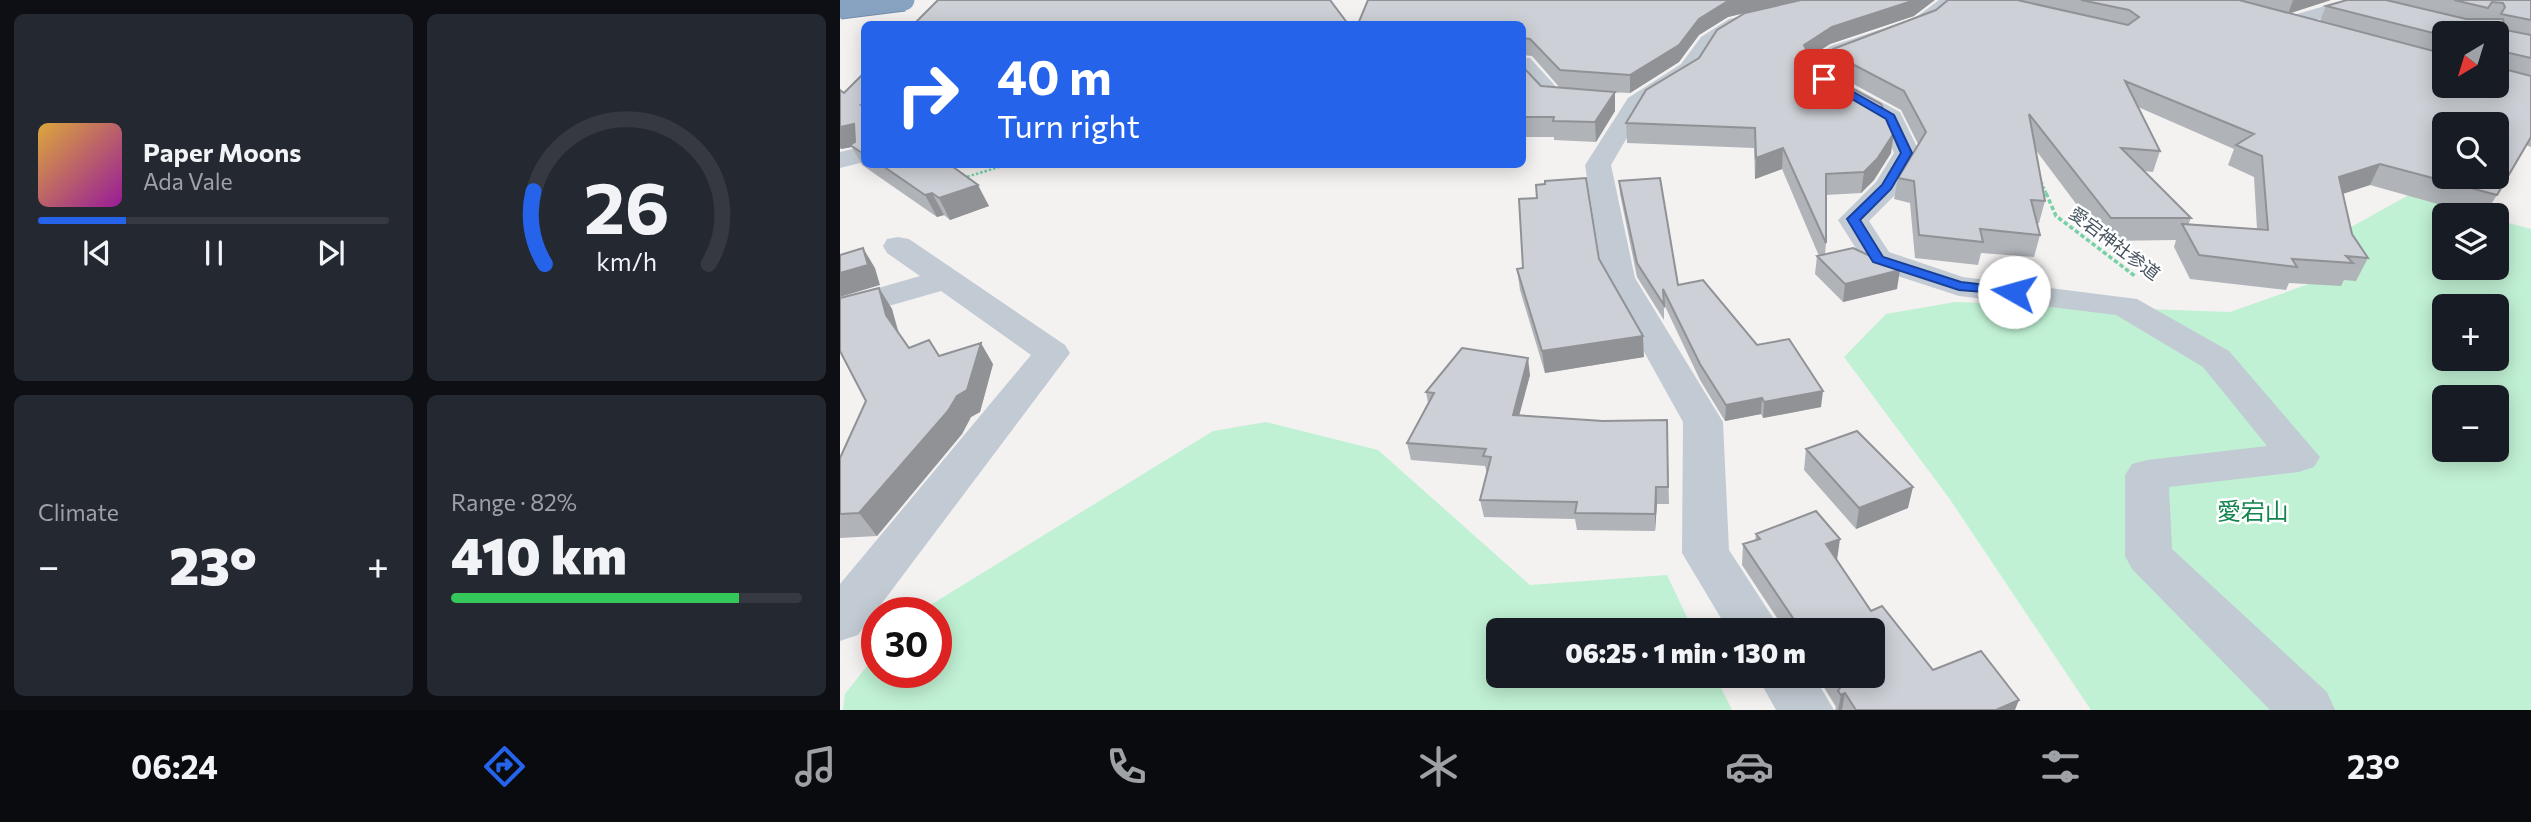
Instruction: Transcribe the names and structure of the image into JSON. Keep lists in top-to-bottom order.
{
  "streets": {
    "path": ["愛宕神社参道"]
  },
  "parks": ["愛宕山"],
  "north": "bottom left",
  "page": {
    "map_buttons": ["+", "−"],
    "turn": ["40 m", "Turn right"],
    "song": ["Paper Moons", "Ada Vale"],
    "tile": [
      "Climate",
      ["Range · 82%", "410 km"]
    ],
    "heat": ["−", "23°", "+"],
    "limit": "30",
    "trip": "06:25 · 1 min · 130 m",
    "tabs": ["06:24", "23°"],
    "gauge": ["26", "km/h"]
  }
}
